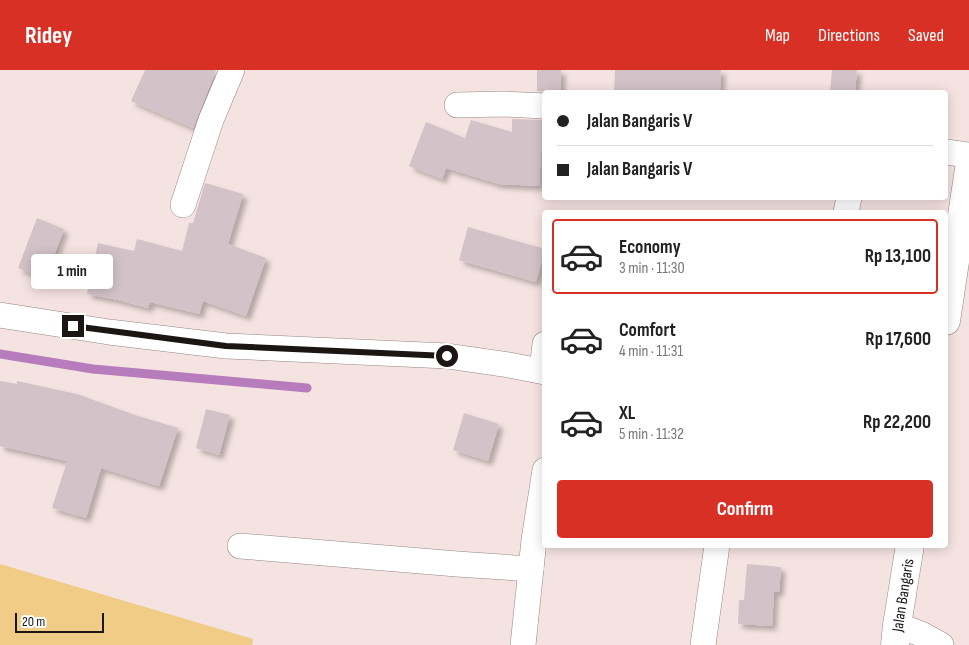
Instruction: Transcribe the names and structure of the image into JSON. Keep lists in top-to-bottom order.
{
  "streets": {
    "street": ["Jalan Bangaris"]
  },
  "scale_bar": "20 m",
  "page": {
    "header": "Ridey",
    "nav": ["Map", "Directions", "Saved"],
    "banner": ["Jalan Bangaris V", "Jalan Bangaris V"],
    "list": [
      {
        "name": "Economy",
        "note": "3 min · 11:30",
        "value": "Rp 13,100"
      },
      {
        "name": "Comfort",
        "note": "4 min · 11:31",
        "value": "Rp 17,600"
      },
      {
        "name": "XL",
        "note": "5 min · 11:32",
        "value": "Rp 22,200"
      }
    ],
    "bubble": "1 min",
    "buttons": "Confirm",
    "scale": "20 m"
  }
}
